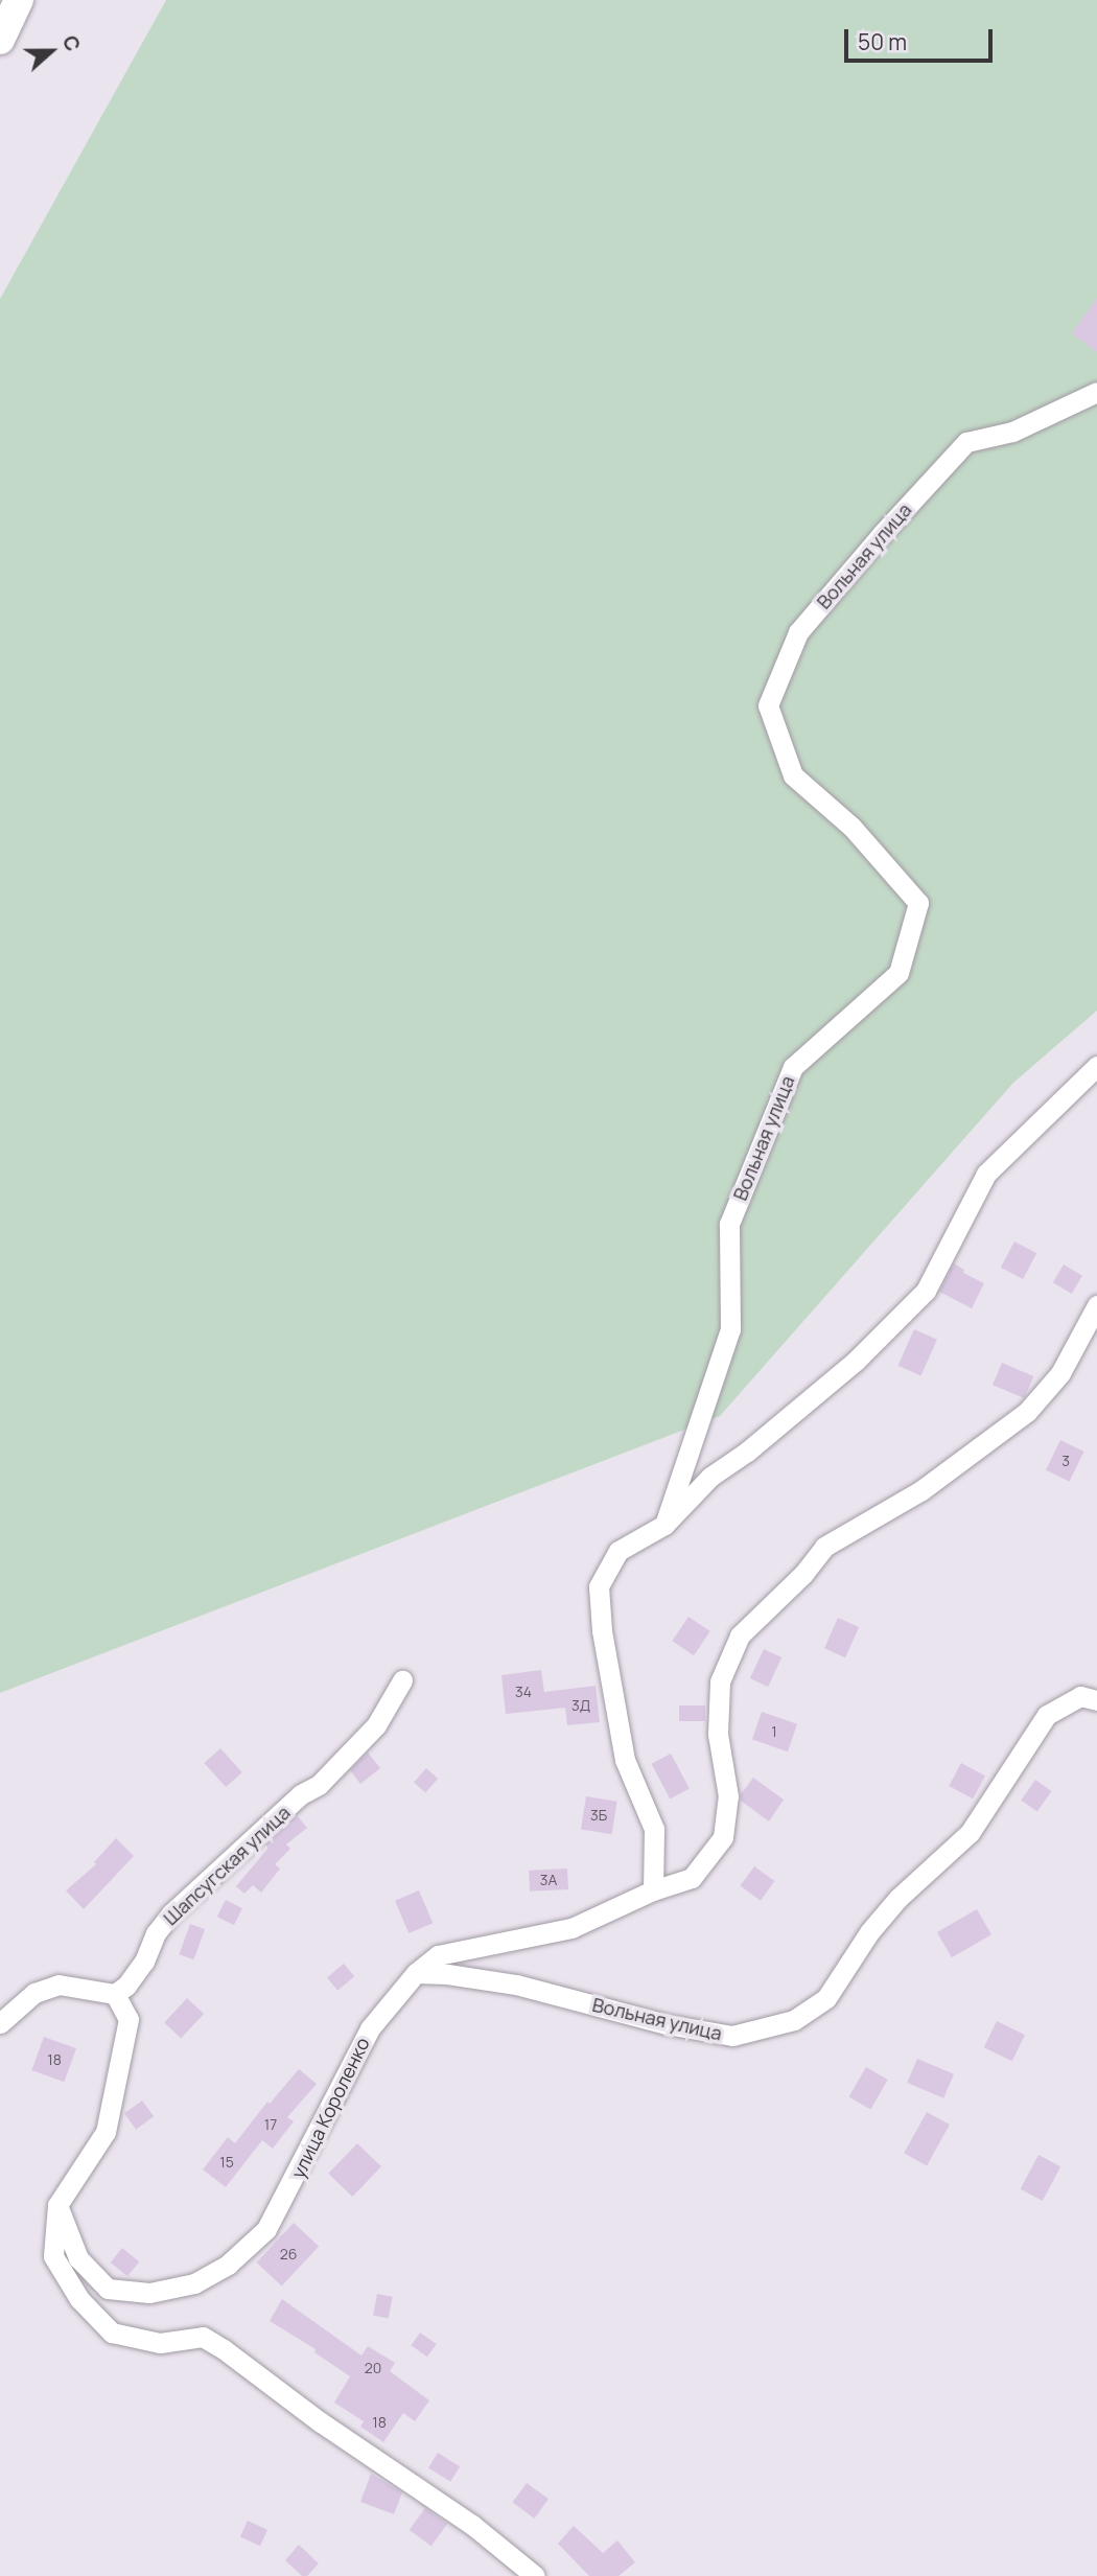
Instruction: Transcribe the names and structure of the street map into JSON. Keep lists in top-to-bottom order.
{
  "streets": {
    "street": ["Вольная улица", "Шапсугская улица", "улица Короленко"]
  },
  "crossings": [
    ["Вольная улица", "улица Короленко"]
  ],
  "house_numbers": [
    "3",
    "34",
    "3Д",
    "1",
    "3Б",
    "3А",
    "18",
    "17",
    "15",
    "26",
    "20",
    "18"
  ],
  "scale_bar": "50 m",
  "north": "right"
}
